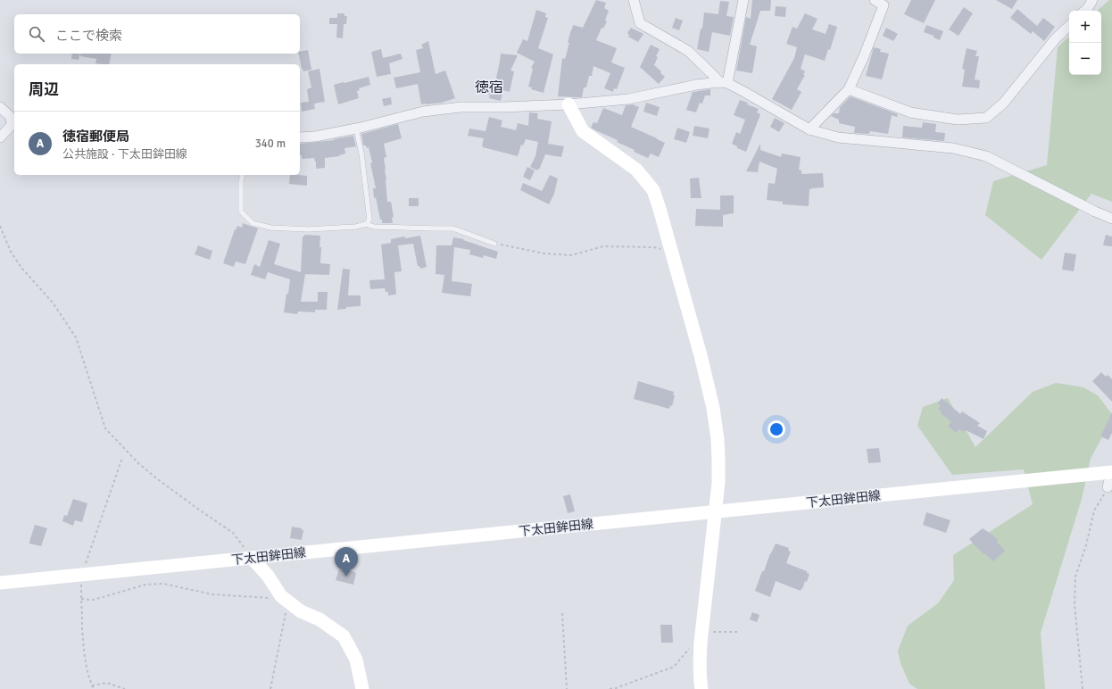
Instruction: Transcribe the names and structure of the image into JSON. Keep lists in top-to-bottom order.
{
  "streets": {
    "main road": ["下太田鉾田線"]
  },
  "districts": ["徳宿"],
  "page": {
    "map_buttons": ["+", "−"],
    "search": "ここで検索",
    "heading": "周辺",
    "list": [
      {
        "mark": "A",
        "name": "徳宿郵便局",
        "note": "公共施設 · 下太田鉾田線",
        "value": "340 m"
      }
    ],
    "pins": "A"
  }
}
